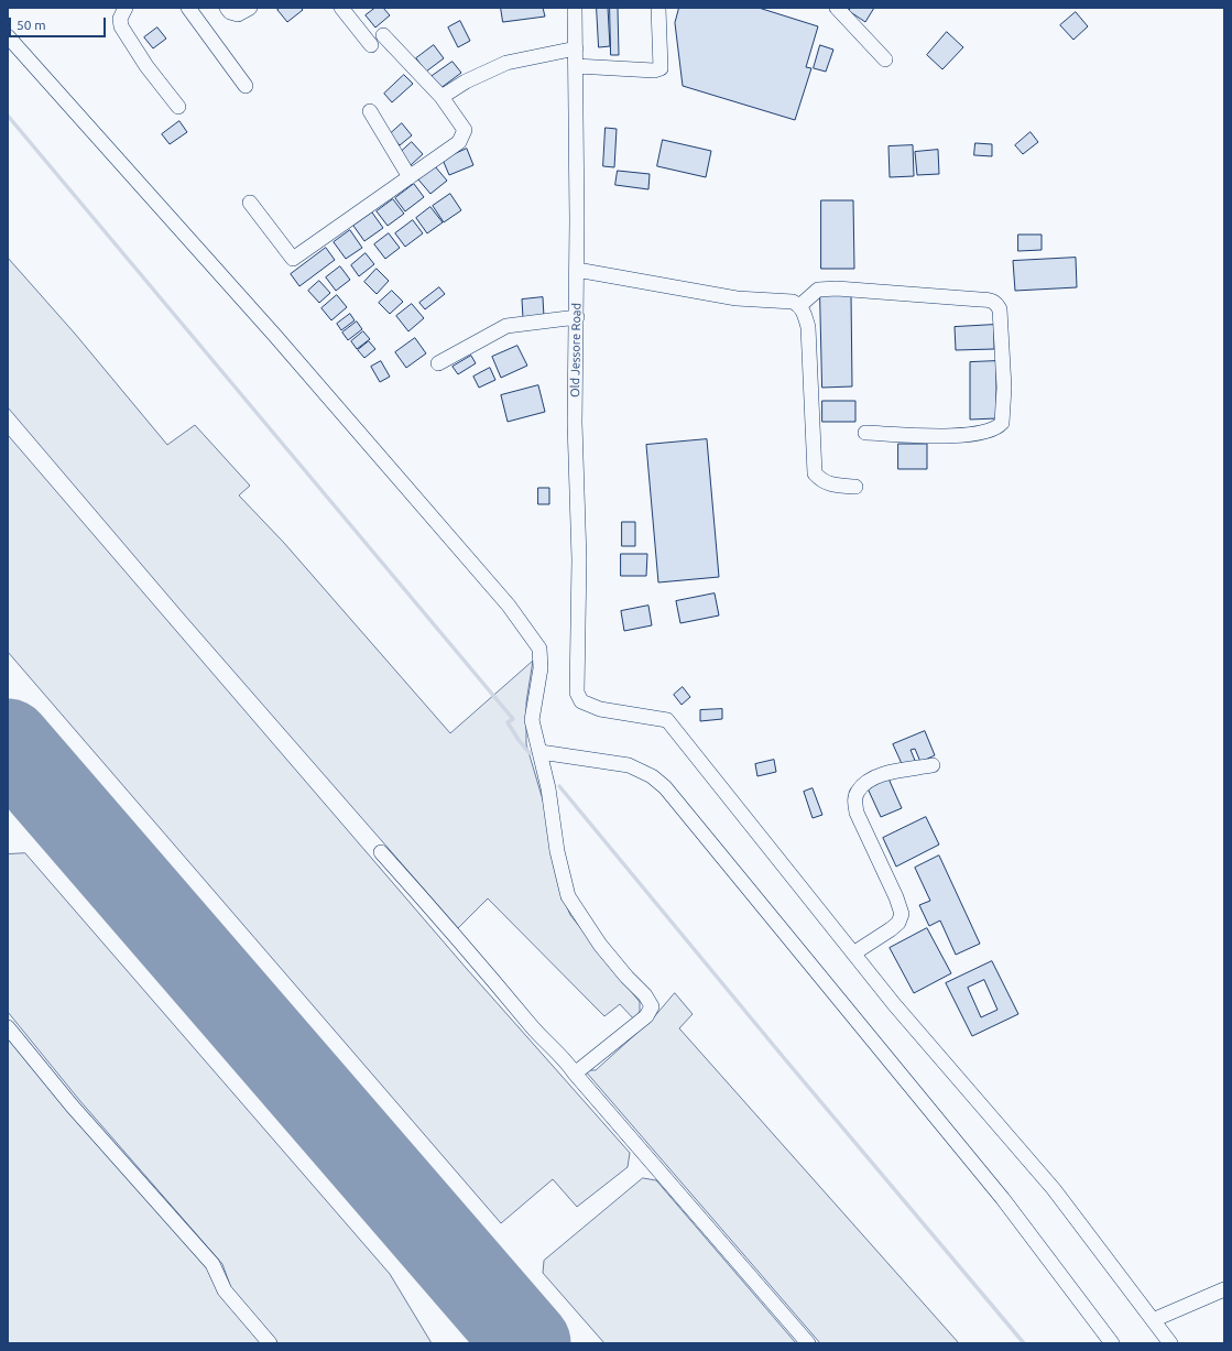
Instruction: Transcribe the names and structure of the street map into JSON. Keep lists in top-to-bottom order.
{
  "streets": {
    "street": ["Old Jessore Road"]
  },
  "scale_bar": "50 m"
}
